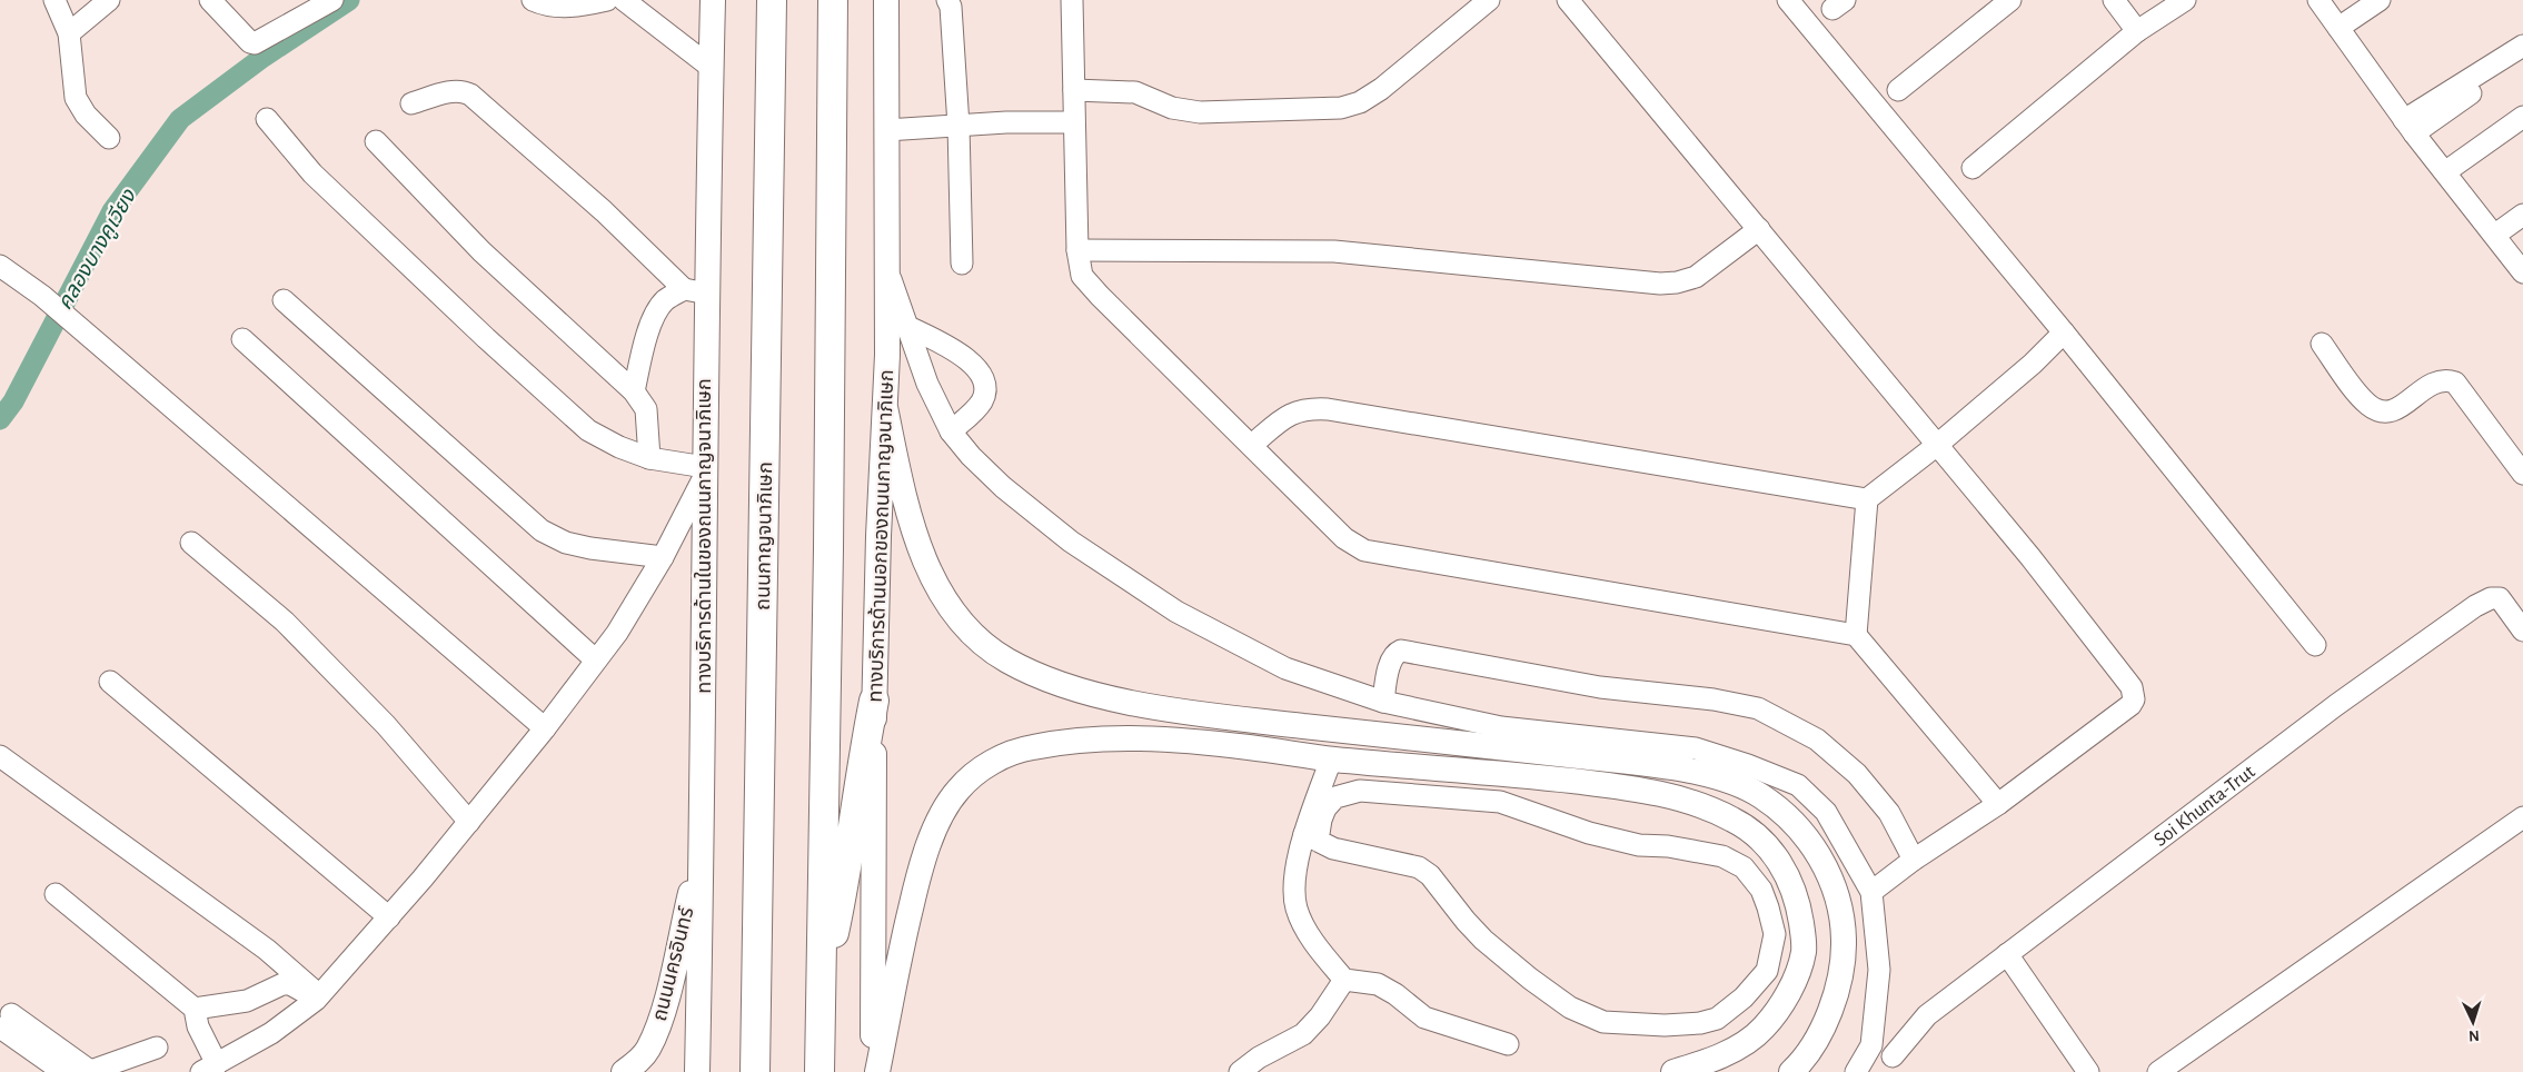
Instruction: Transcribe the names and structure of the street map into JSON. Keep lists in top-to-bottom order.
{
  "streets": {
    "highway": ["ถนนกาญจนาภิเษก"],
    "main road": ["ทางบริการด้านในของถนนกาญจนาภิเษก", "ทางบริการด้านนอกของถนนกาญจนาภิเษก", "ถนนนครอินทร์"],
    "street": ["Soi Khunta-Trut"]
  },
  "crossings": [
    ["ทางบริการด้านในของถนนกาญจนาภิเษก", "ถนนนครอินทร์"]
  ],
  "water": ["คลองบางคูเวียง"],
  "north": "bottom"
}
